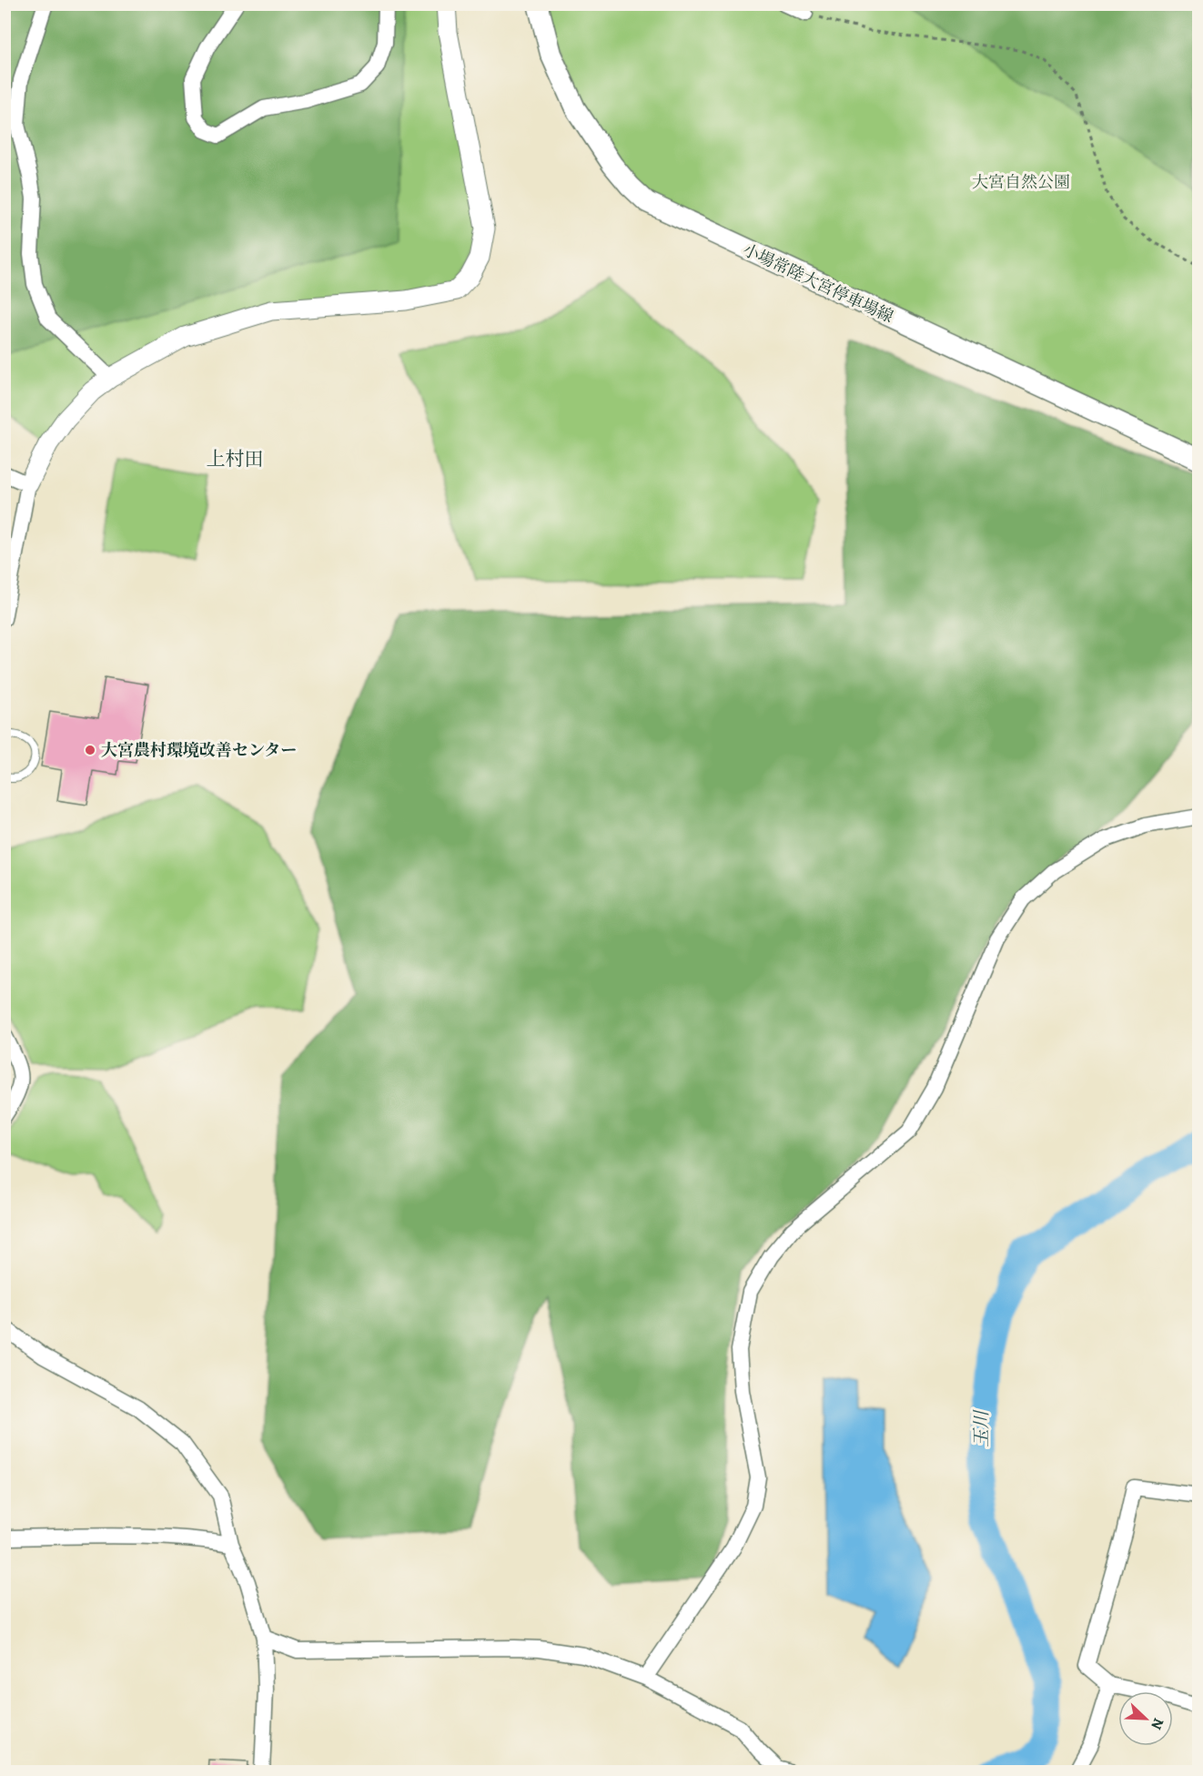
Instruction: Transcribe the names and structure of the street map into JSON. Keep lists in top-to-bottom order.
{
  "streets": {
    "main road": ["小場常陸大宮停車場線"]
  },
  "districts": ["上村田"],
  "water": ["玉川"],
  "parks": ["大宮自然公園"],
  "places": ["大宮農村環境改善センター"],
  "north": "bottom right"
}
